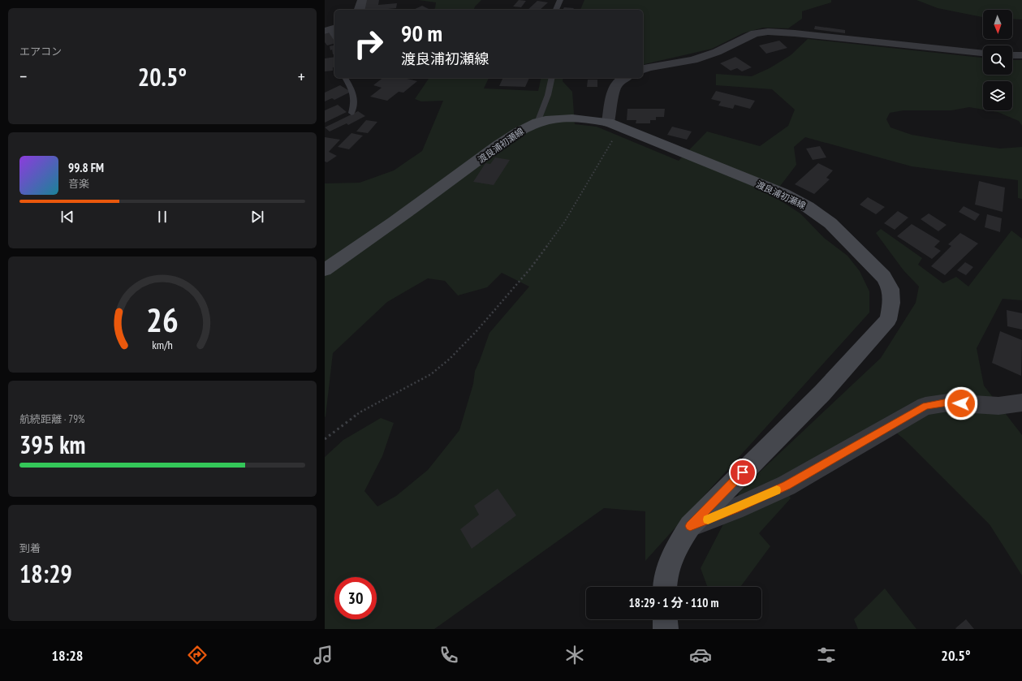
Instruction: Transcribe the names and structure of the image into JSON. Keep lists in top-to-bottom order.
{
  "streets": {
    "main road": ["渡良浦初瀬線"]
  },
  "north": "bottom",
  "page": {
    "tile": [
      "エアコン",
      ["航続距離 · 79%", "395 km"],
      ["到着", "18:29"]
    ],
    "turn": ["90 m", "渡良浦初瀬線"],
    "heat": ["−", "20.5°", "+"],
    "song": ["99.8 FM", "音楽"],
    "limit": "30",
    "trip": "18:29 · 1 分 · 110 m",
    "tabs": ["18:28", "20.5°"],
    "gauge": ["26", "km/h"]
  }
}
